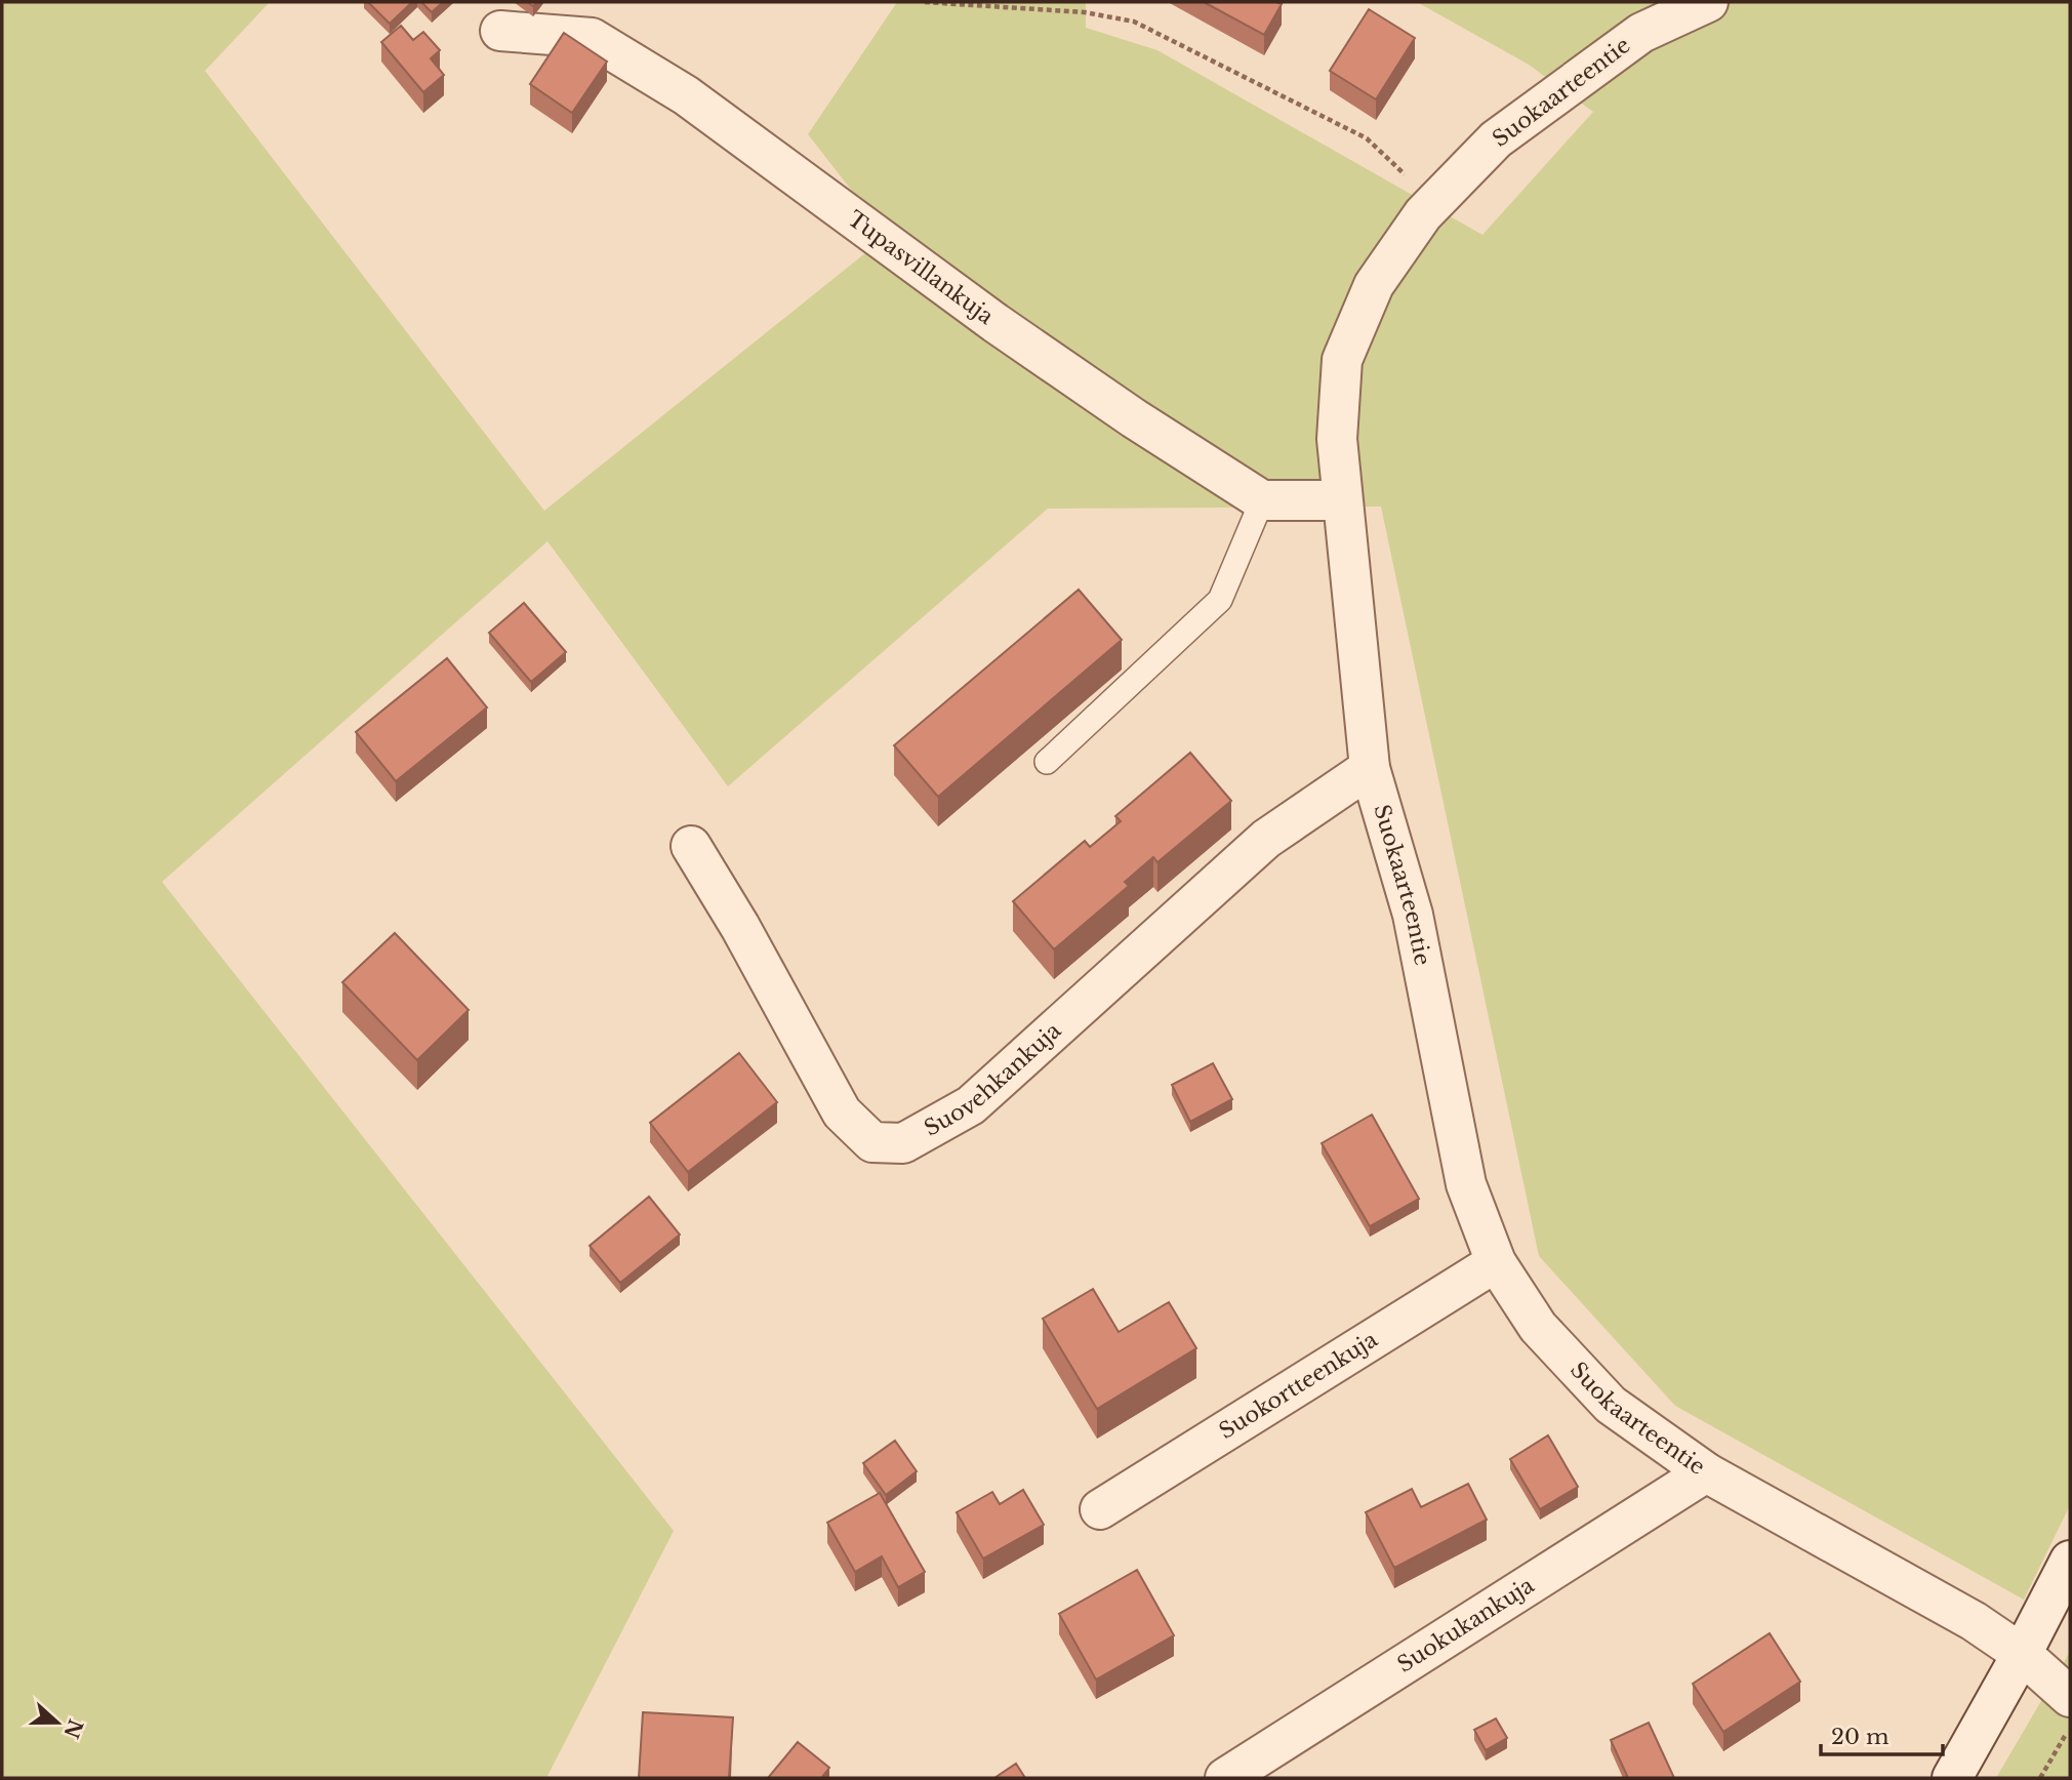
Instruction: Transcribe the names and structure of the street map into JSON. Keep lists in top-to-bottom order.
{
  "streets": {
    "street": [
      "Suokaarteentie",
      "Tupasvillankuja",
      "Suovehkankuja",
      "Suokortteenkuja",
      "Suokukankuja"
    ]
  },
  "crossings": [
    ["Suokaarteentie", "Suovehkankuja"],
    ["Suokaarteentie", "Suokortteenkuja"],
    ["Suokaarteentie", "Suokukankuja"]
  ],
  "scale_bar": "20 m",
  "north": "right"
}
